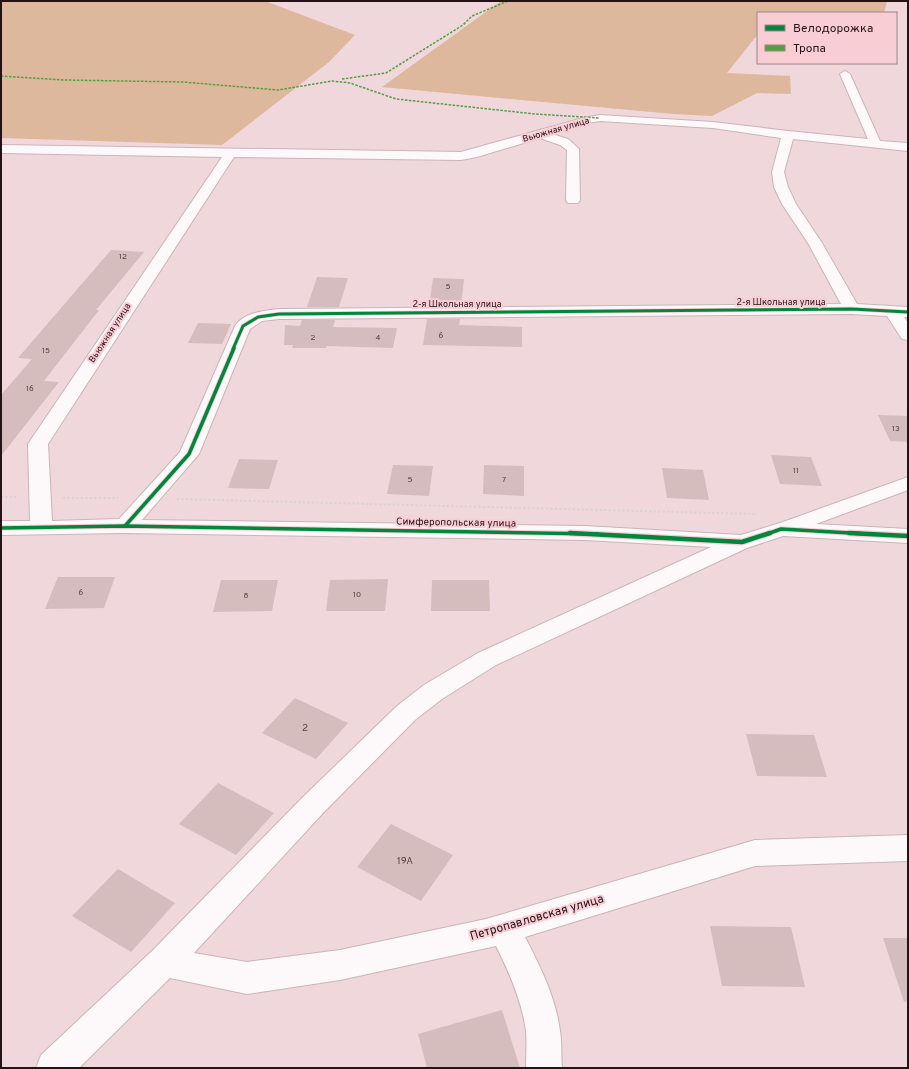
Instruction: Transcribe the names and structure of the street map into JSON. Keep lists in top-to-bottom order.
{
  "streets": {
    "street": [
      "Вьюжная улица",
      "2-я Школьная улица",
      "Симферопольская улица",
      "Петропавловская улица"
    ]
  },
  "crossings": [
    ["Вьюжная улица", "Симферопольская улица"],
    ["2-я Школьная улица", "Симферопольская улица"]
  ],
  "house_numbers": [
    "12",
    "5",
    "6",
    "2",
    "4",
    "15",
    "16",
    "13",
    "11",
    "5",
    "7",
    "6",
    "10",
    "8",
    "2",
    "19А"
  ],
  "legend": ["Велодорожка", "Тропа"]
}
